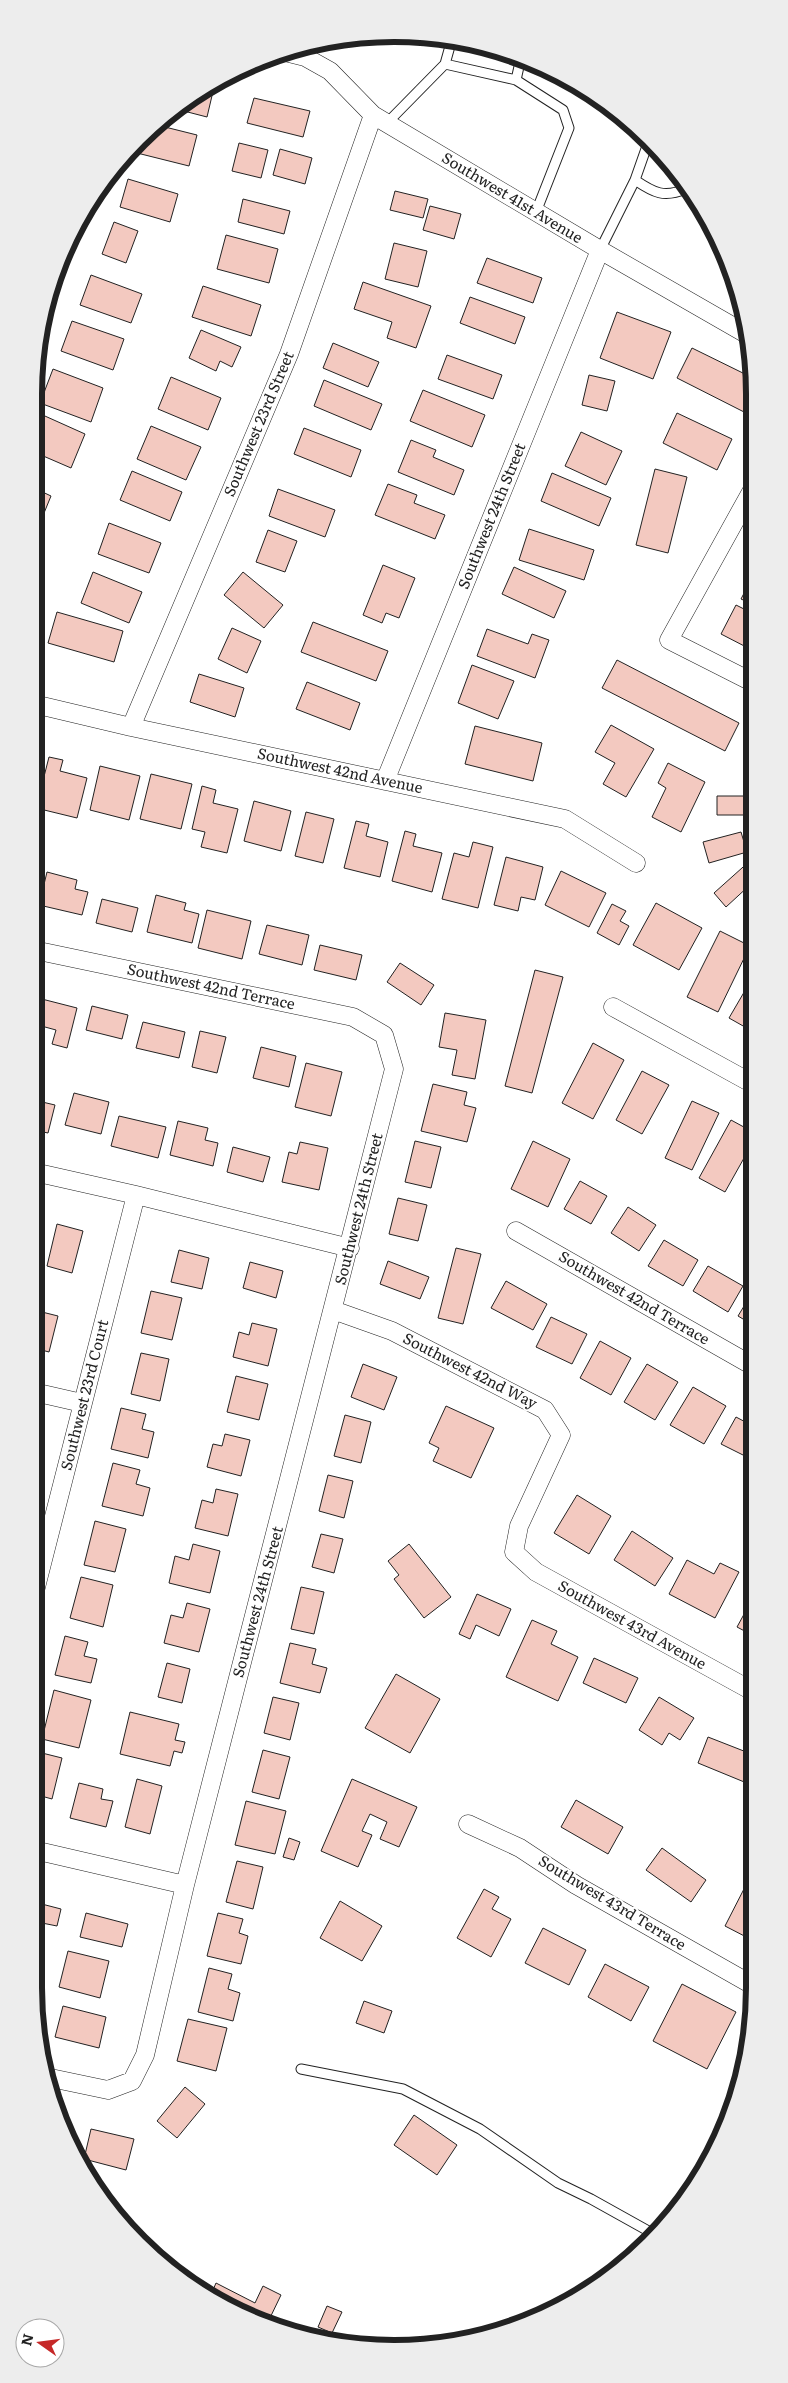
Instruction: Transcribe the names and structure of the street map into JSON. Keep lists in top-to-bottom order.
{
  "streets": {
    "street": [
      "Southwest 41st Avenue",
      "Southwest 23rd Street",
      "Southwest 24th Street",
      "Southwest 42nd Avenue",
      "Southwest 42nd Terrace",
      "Southwest 42nd Way",
      "Southwest 23rd Court",
      "Southwest 43rd Avenue",
      "Southwest 43rd Terrace"
    ]
  },
  "crossings": [
    ["Southwest 41st Avenue", "Southwest 23rd Street"],
    ["Southwest 41st Avenue", "Southwest 24th Street"],
    ["Southwest 23rd Street", "Southwest 42nd Avenue"],
    ["Southwest 24th Street", "Southwest 42nd Avenue"],
    ["Southwest 24th Street", "Southwest 42nd Terrace"],
    ["Southwest 24th Street", "Southwest 42nd Way"],
    ["Southwest 42nd Way", "Southwest 43rd Avenue"]
  ],
  "north": "left"
}
